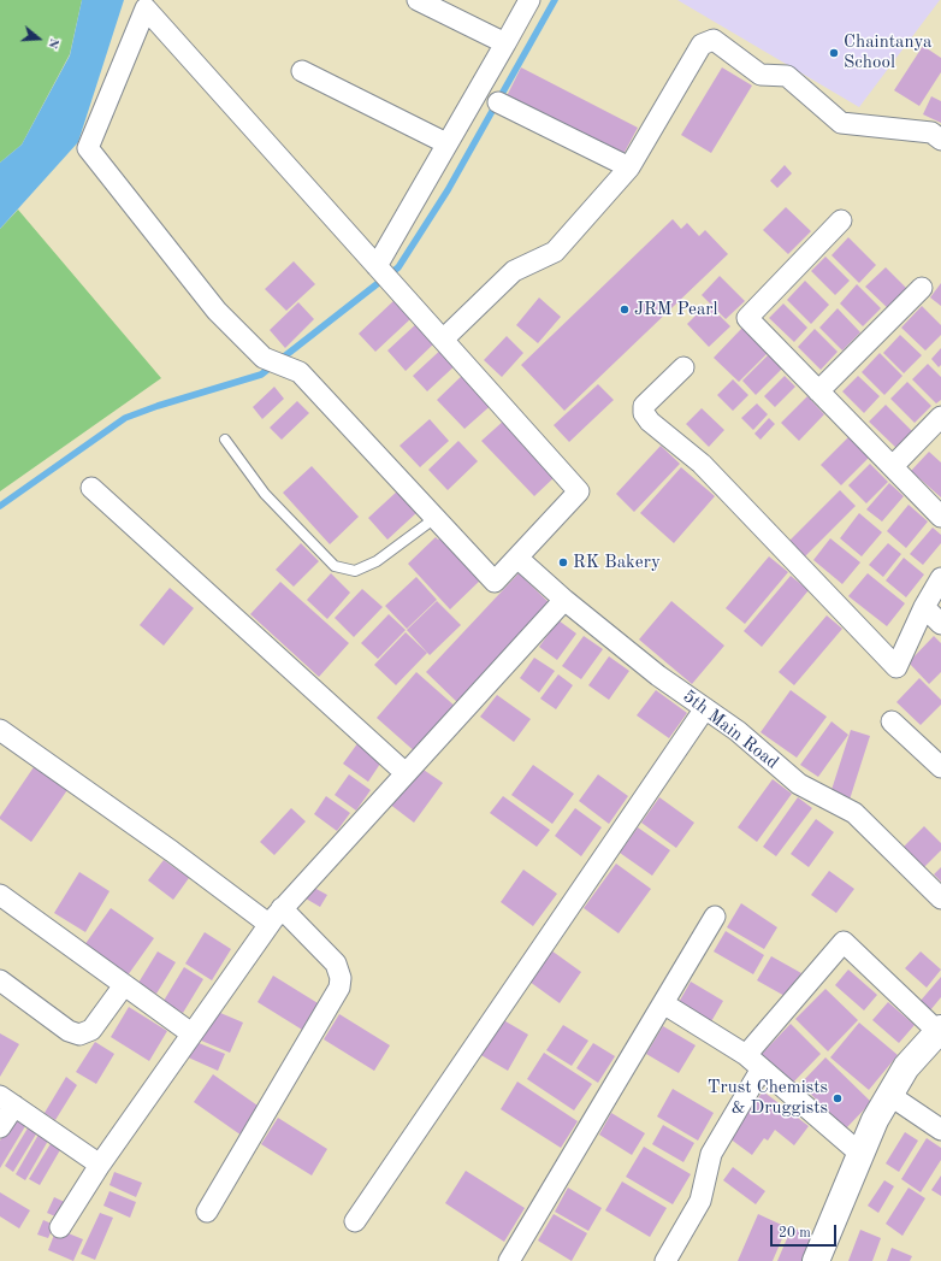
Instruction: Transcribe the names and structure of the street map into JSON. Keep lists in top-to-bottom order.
{
  "streets": {
    "street": ["5th Main Road"]
  },
  "places": [
    "Chaintanya School",
    "JRM Pearl",
    "RK Bakery",
    "Trust Chemists & Druggists"
  ],
  "scale_bar": "20 m",
  "north": "right"
}
